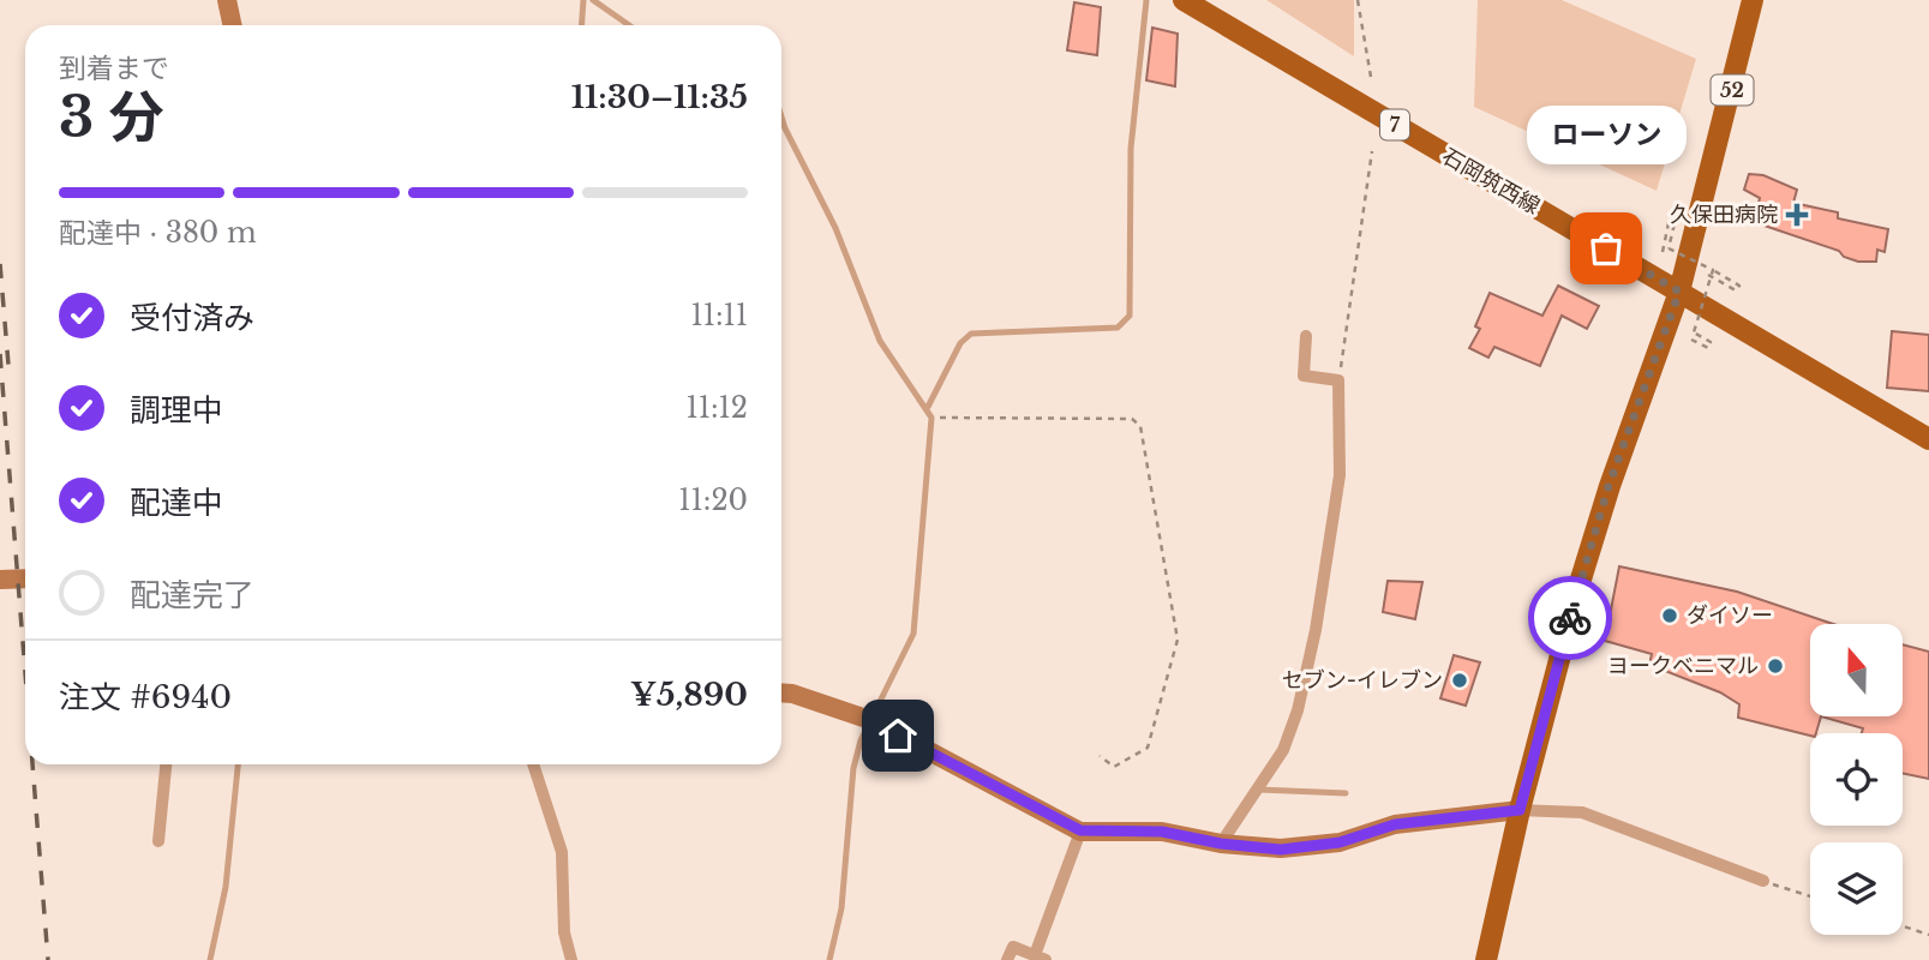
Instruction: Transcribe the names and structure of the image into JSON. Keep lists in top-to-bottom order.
{
  "streets": {
    "main road": ["52", "7", "石岡筑西線"]
  },
  "crossings": [
    ["52", "石岡筑西線"]
  ],
  "places": {
    "health": ["久保田病院"],
    "other": [
      "ローソン",
      "ダイソー",
      "ヨークベニマル",
      "セブン-イレブン"
    ]
  },
  "north": "top",
  "page": {
    "heading": ["3 分", "到着まで", "11:30–11:35"],
    "panel": ["注文 #6940", "¥5,890"],
    "bubble": "ローソン",
    "bar": "配達中 · 380 m",
    "list": [
      ["受付済み", "11:11"],
      ["調理中", "11:12"],
      ["配達中", "11:20"],
      "配達完了"
    ]
  }
}
